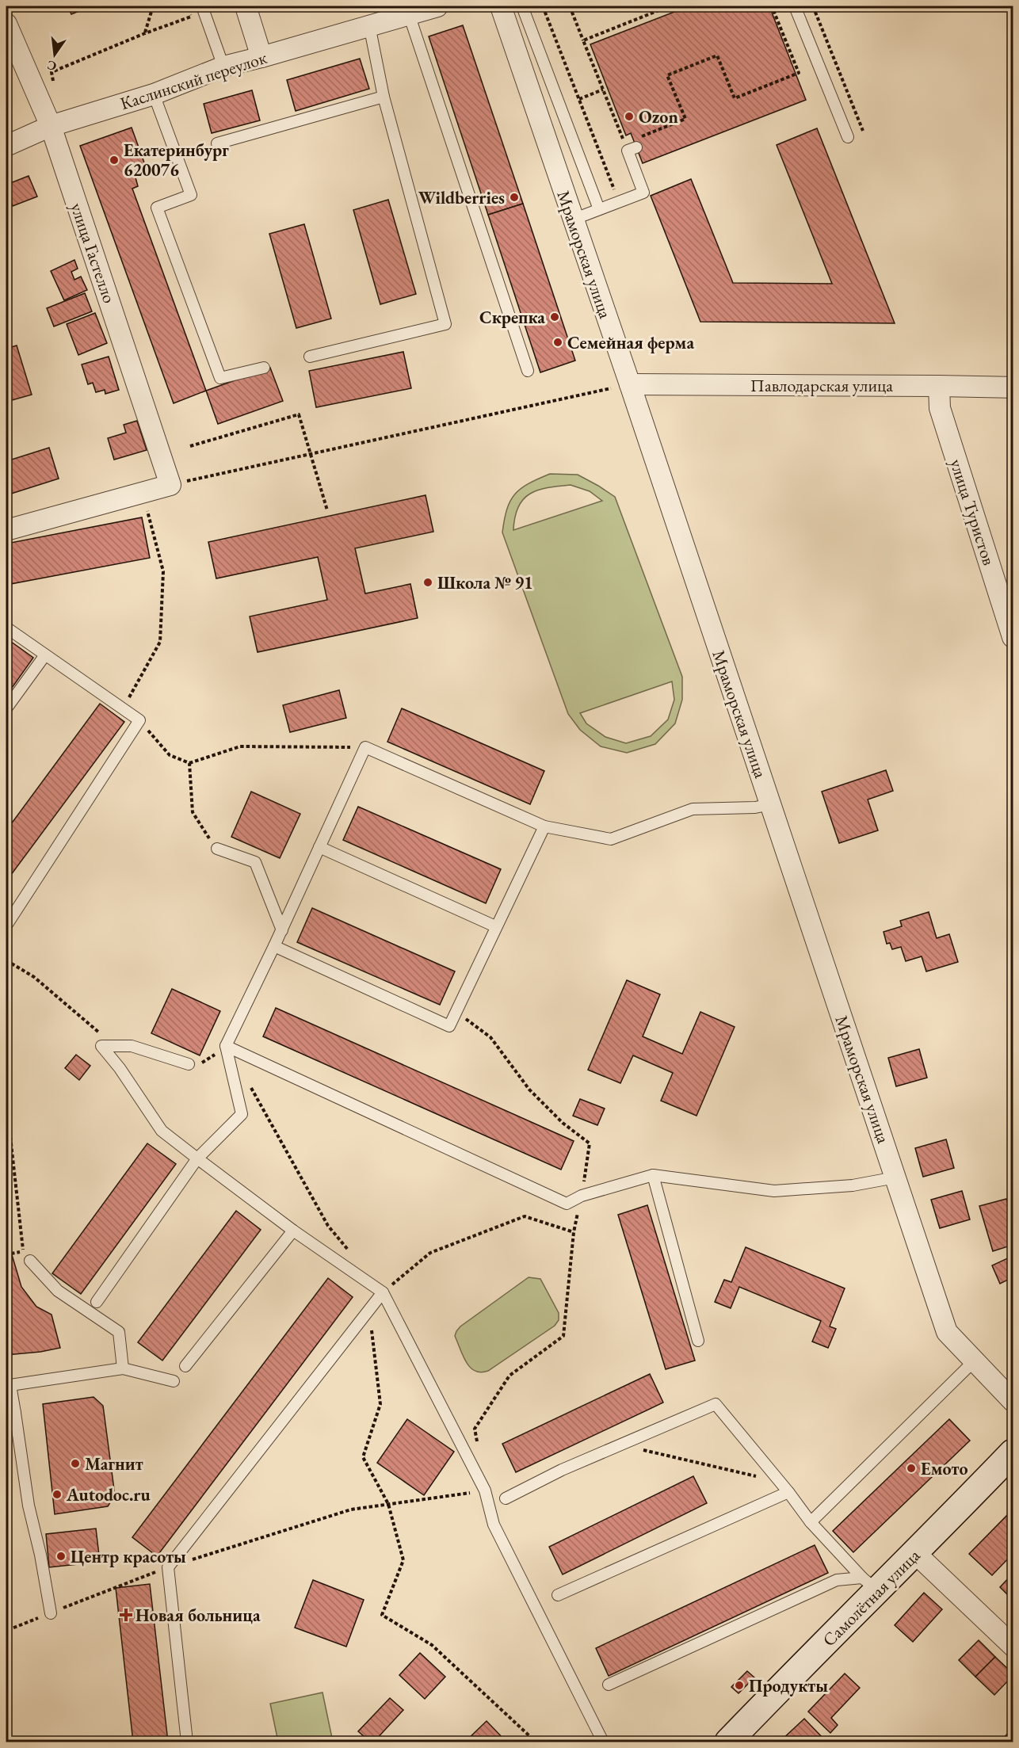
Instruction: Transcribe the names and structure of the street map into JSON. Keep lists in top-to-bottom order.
{
  "streets": {
    "main road": ["Самолётная улица"],
    "street": [
      "Каслинский переулок",
      "улица Гастелло",
      "Мраморская улица",
      "Павлодарская улица",
      "улица Туристов"
    ]
  },
  "crossings": [
    ["Каслинский переулок", "улица Гастелло"],
    ["Мраморская улица", "Павлодарская улица"],
    ["Павлодарская улица", "улица Туристов"]
  ],
  "places": {
    "other": [
      "Ozon",
      "Екатеринбург 620076",
      "Wildberries",
      "Скрепка",
      "Семейная ферма",
      "Школа № 91",
      "Магнит",
      "Емото",
      "Autodoc.ru",
      "Центр красоты",
      "Продукты"
    ],
    "health": ["Новая больница"]
  },
  "north": "bottom"
}
